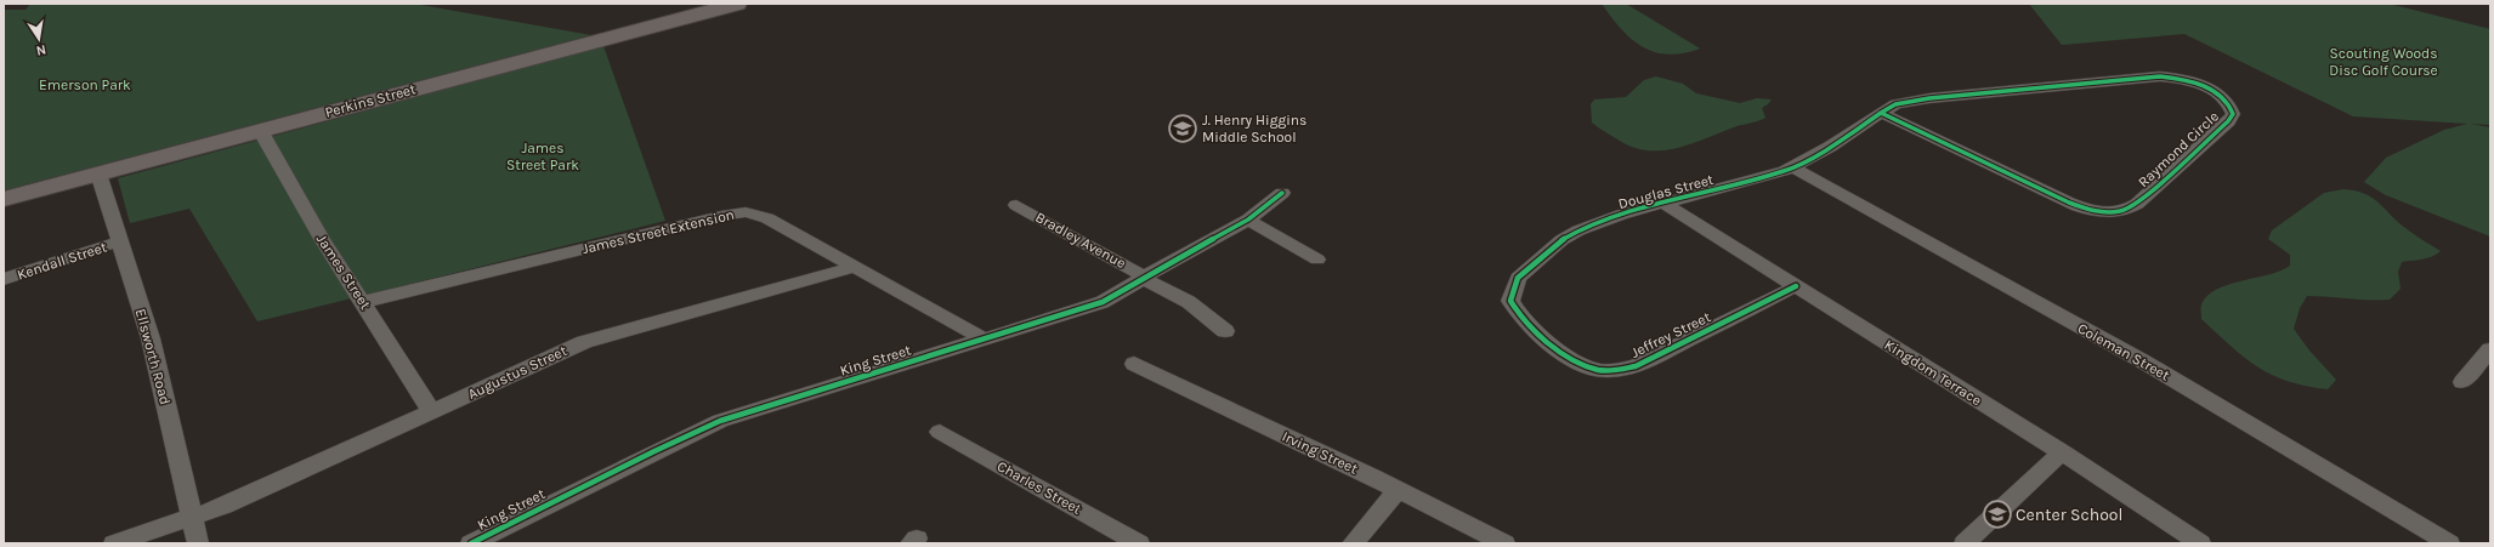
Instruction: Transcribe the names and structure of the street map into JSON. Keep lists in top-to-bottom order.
{
  "streets": {
    "street": [
      "Perkins Street",
      "Raymond Circle",
      "Douglas Street",
      "James Street Extension",
      "Bradley Avenue",
      "Kendall Street",
      "James Street",
      "Jeffrey Street",
      "Coleman Street",
      "Ellsworth Road",
      "King Street",
      "Augustus Street",
      "Kingdom Terrace",
      "Irving Street",
      "Charles Street"
    ]
  },
  "crossings": [
    ["Perkins Street", "James Street"],
    ["Perkins Street", "Ellsworth Road"],
    ["Raymond Circle", "Douglas Street"],
    ["Douglas Street", "Jeffrey Street"],
    ["Douglas Street", "Coleman Street"],
    ["Douglas Street", "Kingdom Terrace"],
    ["James Street Extension", "James Street"],
    ["James Street Extension", "King Street"],
    ["James Street Extension", "Augustus Street"],
    ["Bradley Avenue", "King Street"],
    ["Kendall Street", "Ellsworth Road"],
    ["James Street", "Augustus Street"],
    ["Jeffrey Street", "Kingdom Terrace"],
    ["Ellsworth Road", "Augustus Street"]
  ],
  "parks": ["Scouting Woods Disc Golf Course", "Emerson Park", "James Street Park"],
  "places": {
    "school or university": ["J. Henry Higgins Middle School", "Center School"]
  },
  "north": "bottom"
}
